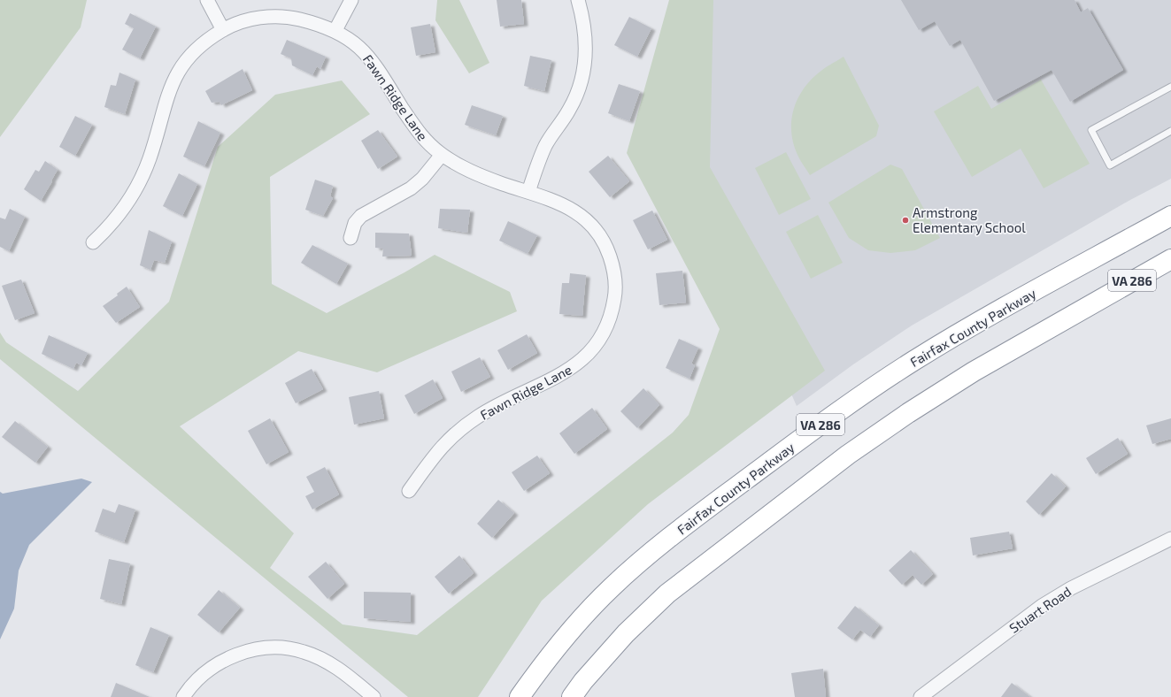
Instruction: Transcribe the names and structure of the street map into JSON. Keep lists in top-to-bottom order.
{
  "streets": {
    "highway": ["VA 286", "Fairfax County Parkway"],
    "street": ["Fawn Ridge Lane", "Stuart Road"]
  },
  "places": ["Armstrong Elementary School"]
}
